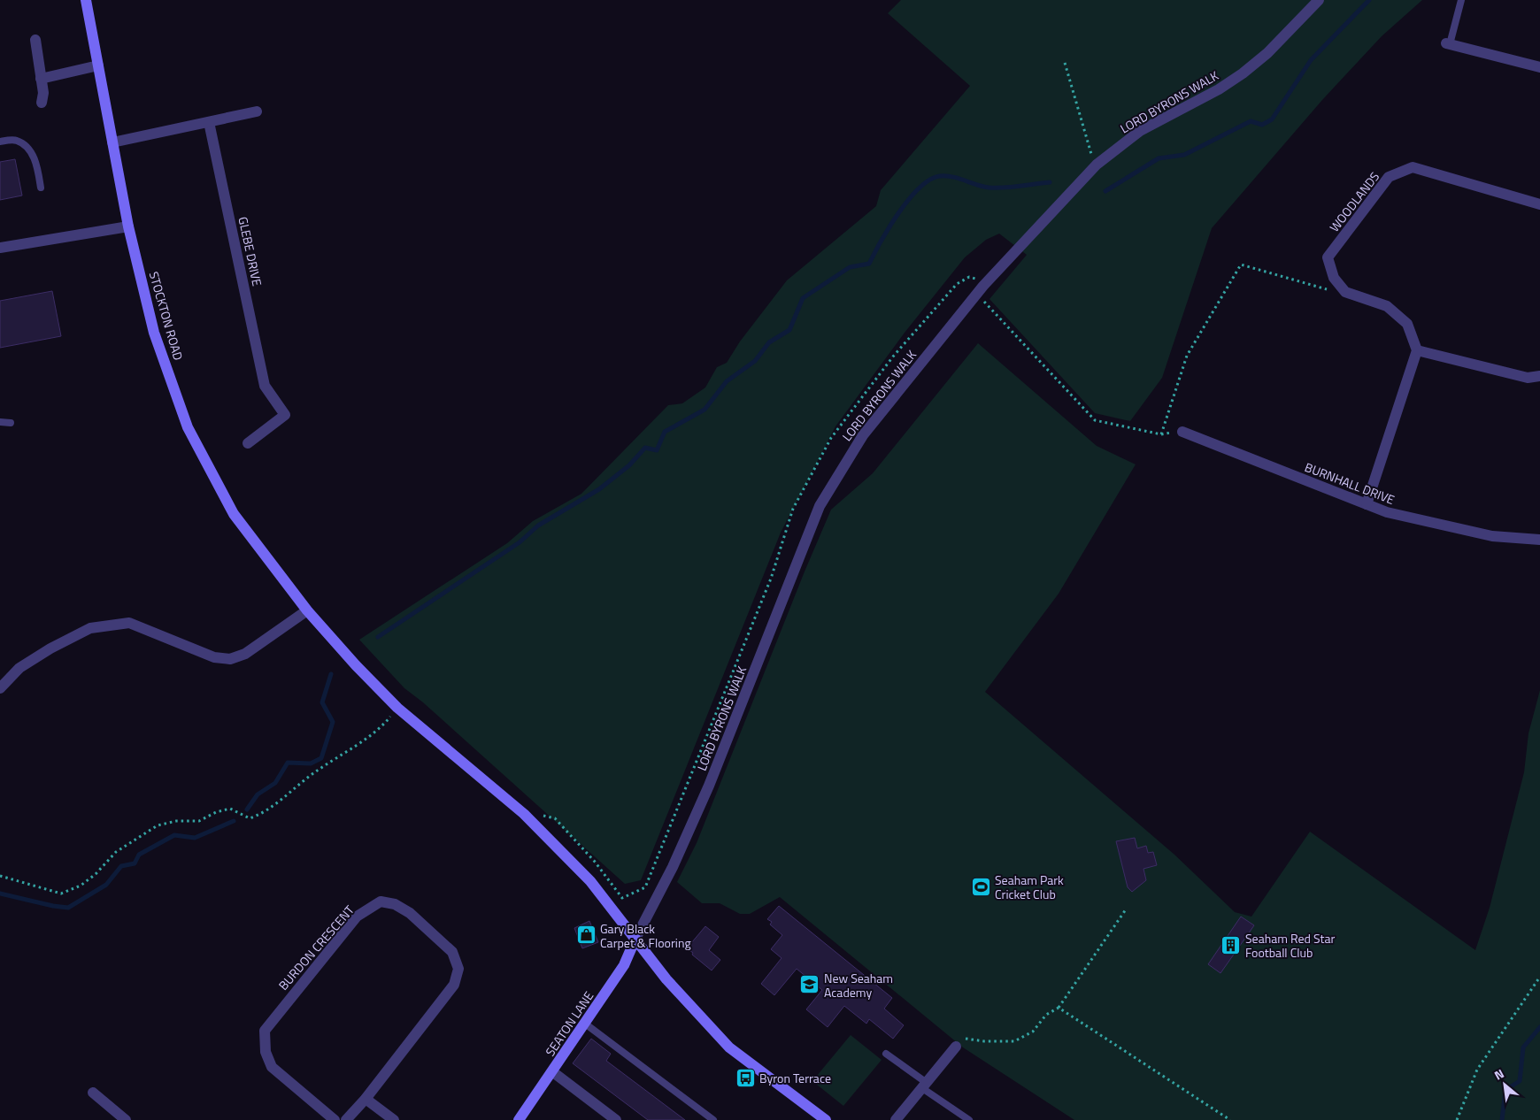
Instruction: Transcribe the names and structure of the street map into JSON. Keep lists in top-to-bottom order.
{
  "streets": {
    "main road": ["STOCKTON ROAD", "SEATON LANE"],
    "street": [
      "LORD BYRONS WALK",
      "WOODLANDS",
      "GLEBE DRIVE",
      "BURNHALL DRIVE",
      "BURDON CRESCENT"
    ]
  },
  "crossings": [
    ["LORD BYRONS WALK", "STOCKTON ROAD"],
    ["LORD BYRONS WALK", "SEATON LANE"],
    ["STOCKTON ROAD", "SEATON LANE"]
  ],
  "places": {
    "sports": ["Seaham Park Cricket Club"],
    "shop": ["Gary Black Carpet & Flooring"],
    "building": ["Seaham Red Star Football Club"],
    "school or university": ["New Seaham Academy"],
    "bus stop": ["Byron Terrace"]
  },
  "north": "top left"
}
